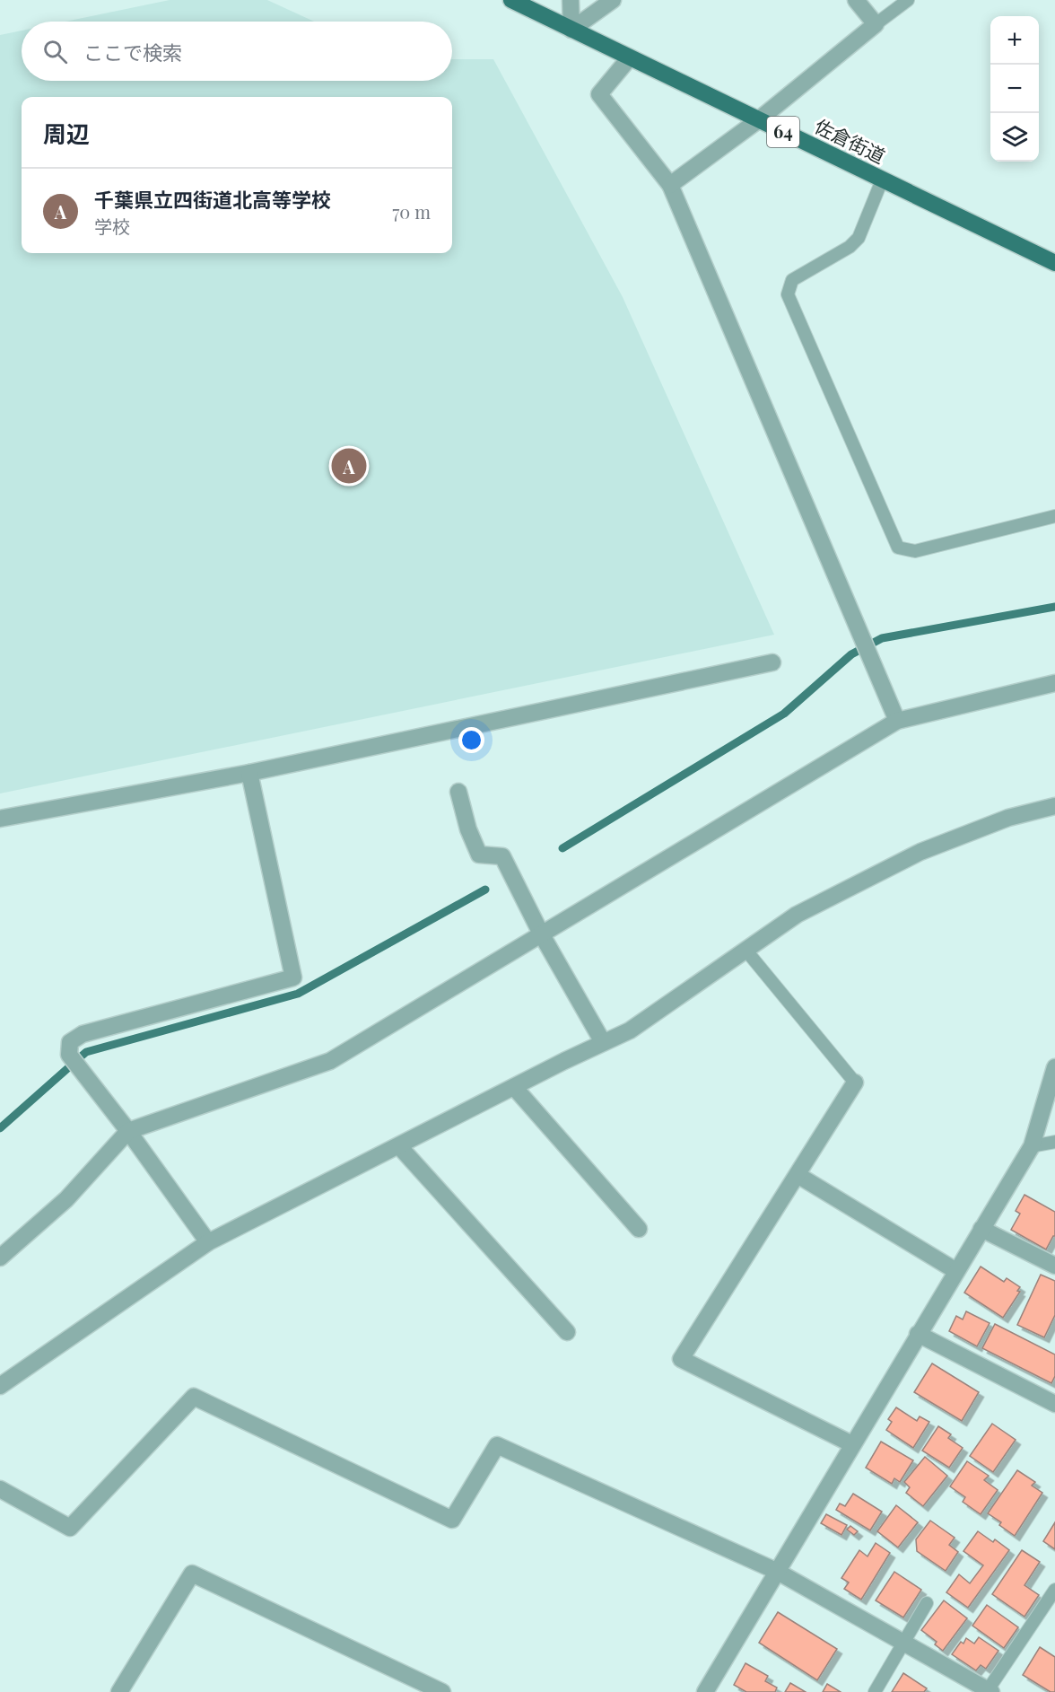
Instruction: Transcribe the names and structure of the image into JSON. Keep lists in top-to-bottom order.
{
  "streets": {
    "main road": ["64", "佐倉街道"]
  },
  "page": {
    "map_buttons": ["+", "−"],
    "search": "ここで検索",
    "heading": "周辺",
    "list": [
      {
        "mark": "A",
        "name": "千葉県立四街道北高等学校",
        "note": "学校",
        "value": "70 m"
      }
    ],
    "pins": "A"
  }
}
